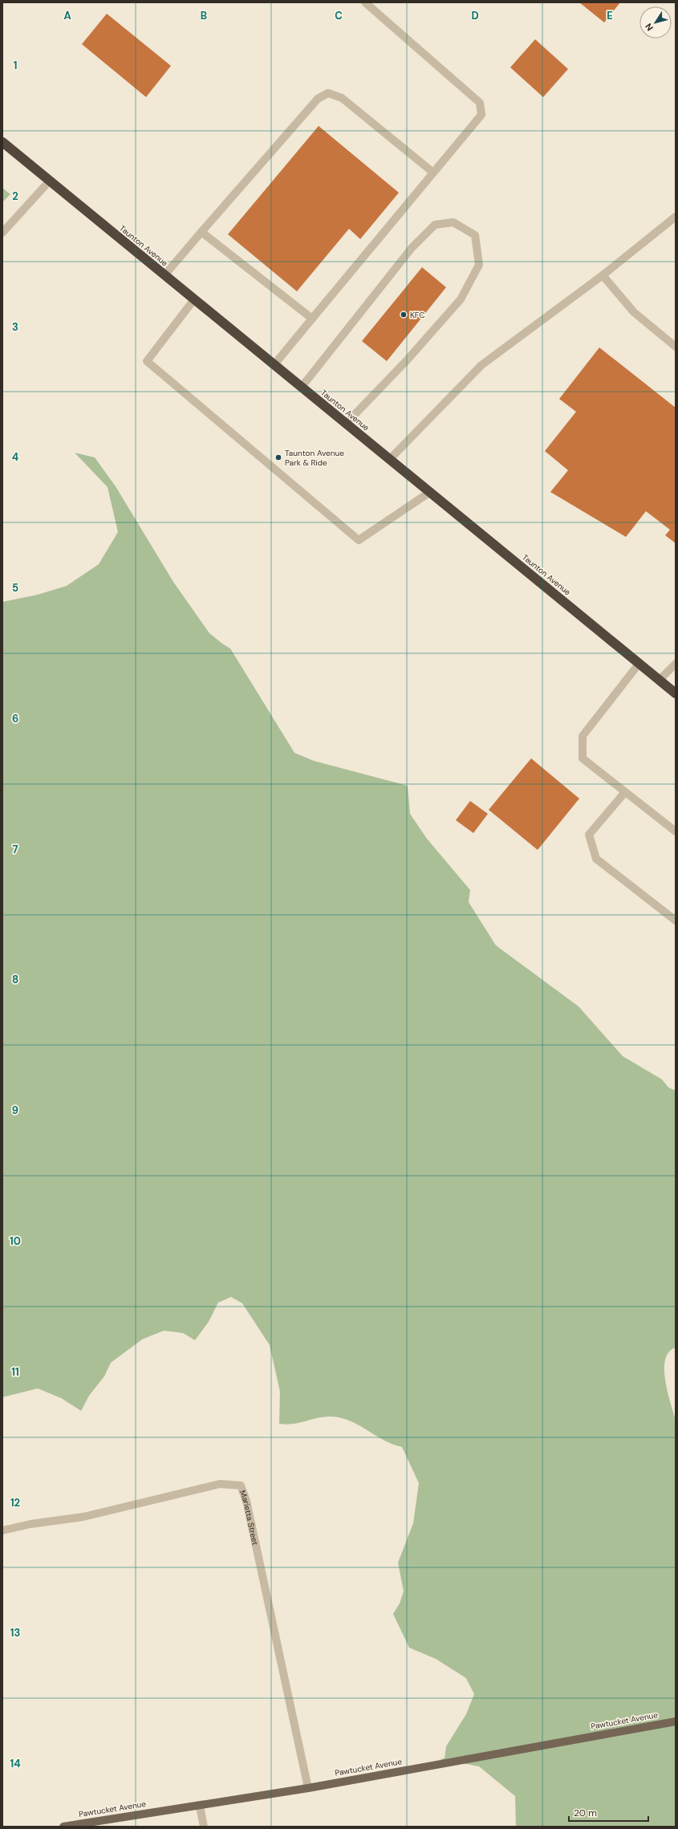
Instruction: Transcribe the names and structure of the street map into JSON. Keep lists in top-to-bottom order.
{
  "streets": {
    "highway": ["Taunton Avenue"],
    "main road": ["Pawtucket Avenue"],
    "street": ["Marietta Street"]
  },
  "crossings": [
    ["Marietta Street", "Pawtucket Avenue"]
  ],
  "places": ["KFC", "Taunton Avenue Park & Ride"],
  "scale_bar": "20 m",
  "north": "bottom left",
  "grid": {
    "columns": [
      "A",
      "B",
      "C",
      "D",
      "E"
    ],
    "rows": [
      "1",
      "2",
      "3",
      "4",
      "5",
      "6",
      "7",
      "8",
      "9",
      "10",
      "11",
      "12",
      "13",
      "14"
    ]
  }
}
